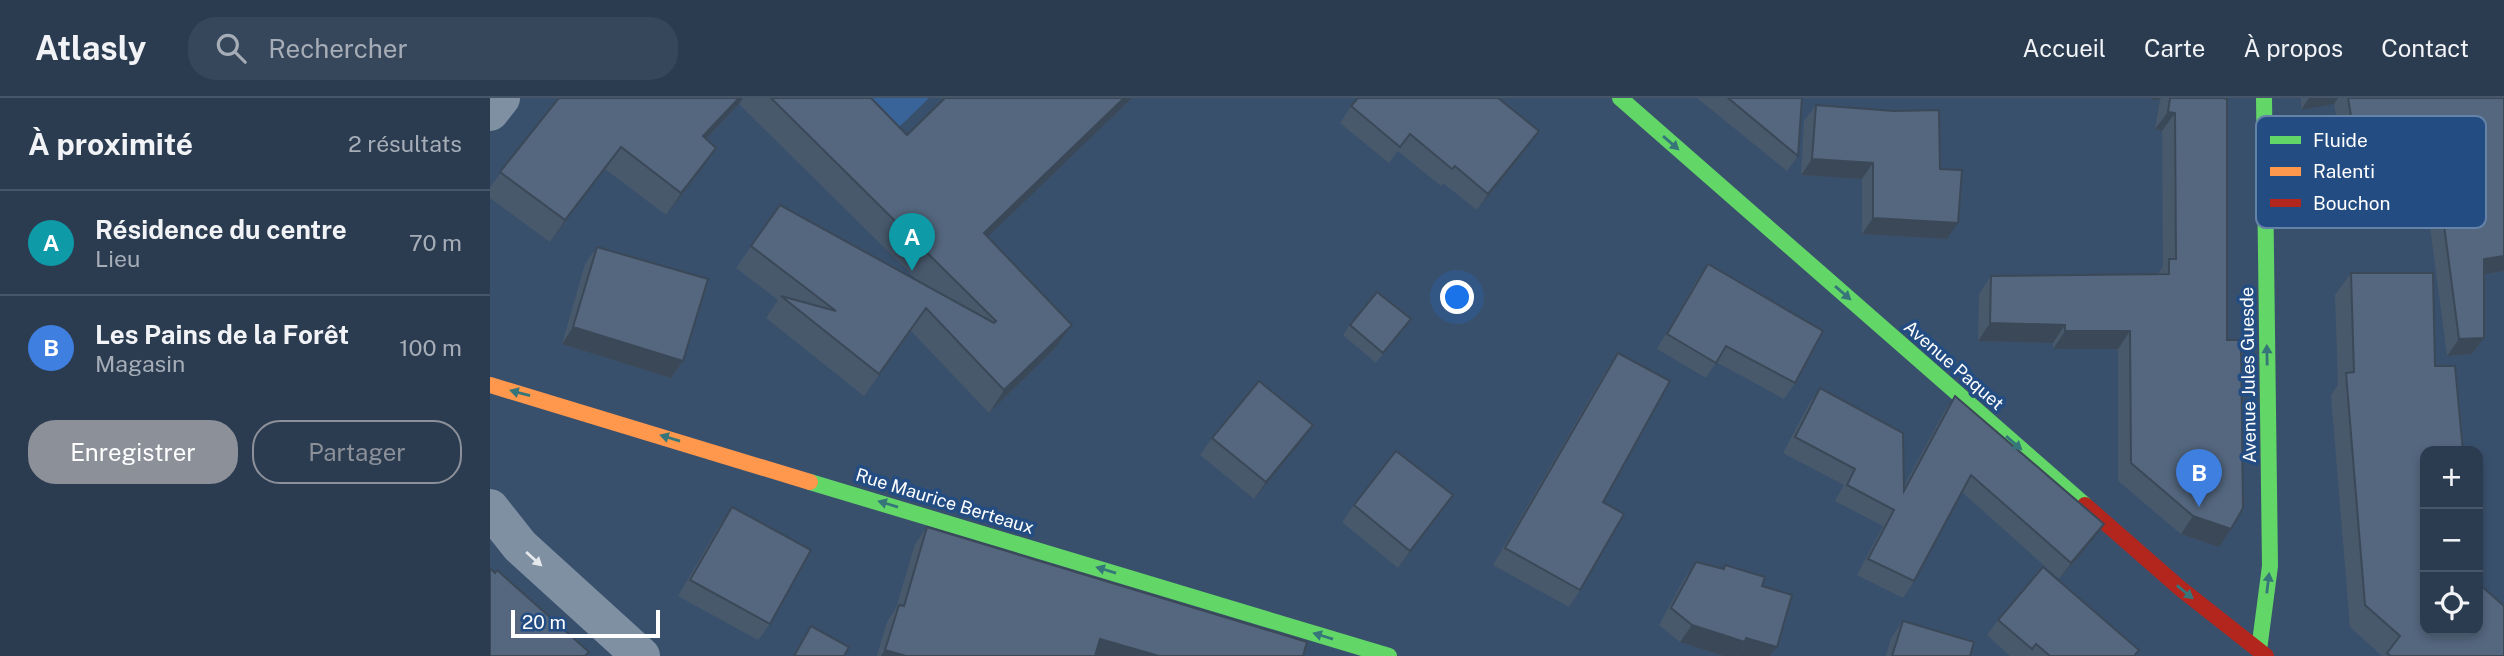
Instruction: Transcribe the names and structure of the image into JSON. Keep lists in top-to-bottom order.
{
  "streets": {
    "street": ["Avenue Paquet", "Avenue Jules Guesde", "Rue Maurice Berteaux"]
  },
  "crossings": [
    ["Avenue Paquet", "Avenue Jules Guesde"]
  ],
  "one_way": ["Avenue Paquet", "Avenue Jules Guesde", "Rue Maurice Berteaux"],
  "legend": ["Fluide", "Ralenti", "Bouchon"],
  "scale_bar": "20 m",
  "page": {
    "header": "Atlasly",
    "search": "Rechercher",
    "nav": [
      "Accueil",
      "Carte",
      "À propos",
      "Contact"
    ],
    "heading": ["À proximité", "2 résultats"],
    "list": [
      {
        "mark": "A",
        "name": "Résidence du centre",
        "note": "Lieu",
        "value": "70 m"
      },
      {
        "mark": "B",
        "name": "Les Pains de la Forêt",
        "note": "Magasin",
        "value": "100 m"
      }
    ],
    "pins": ["A", "B"],
    "buttons": ["Enregistrer", "Partager"],
    "map_buttons": ["+", "−"],
    "scale": "20 m"
  }
}
